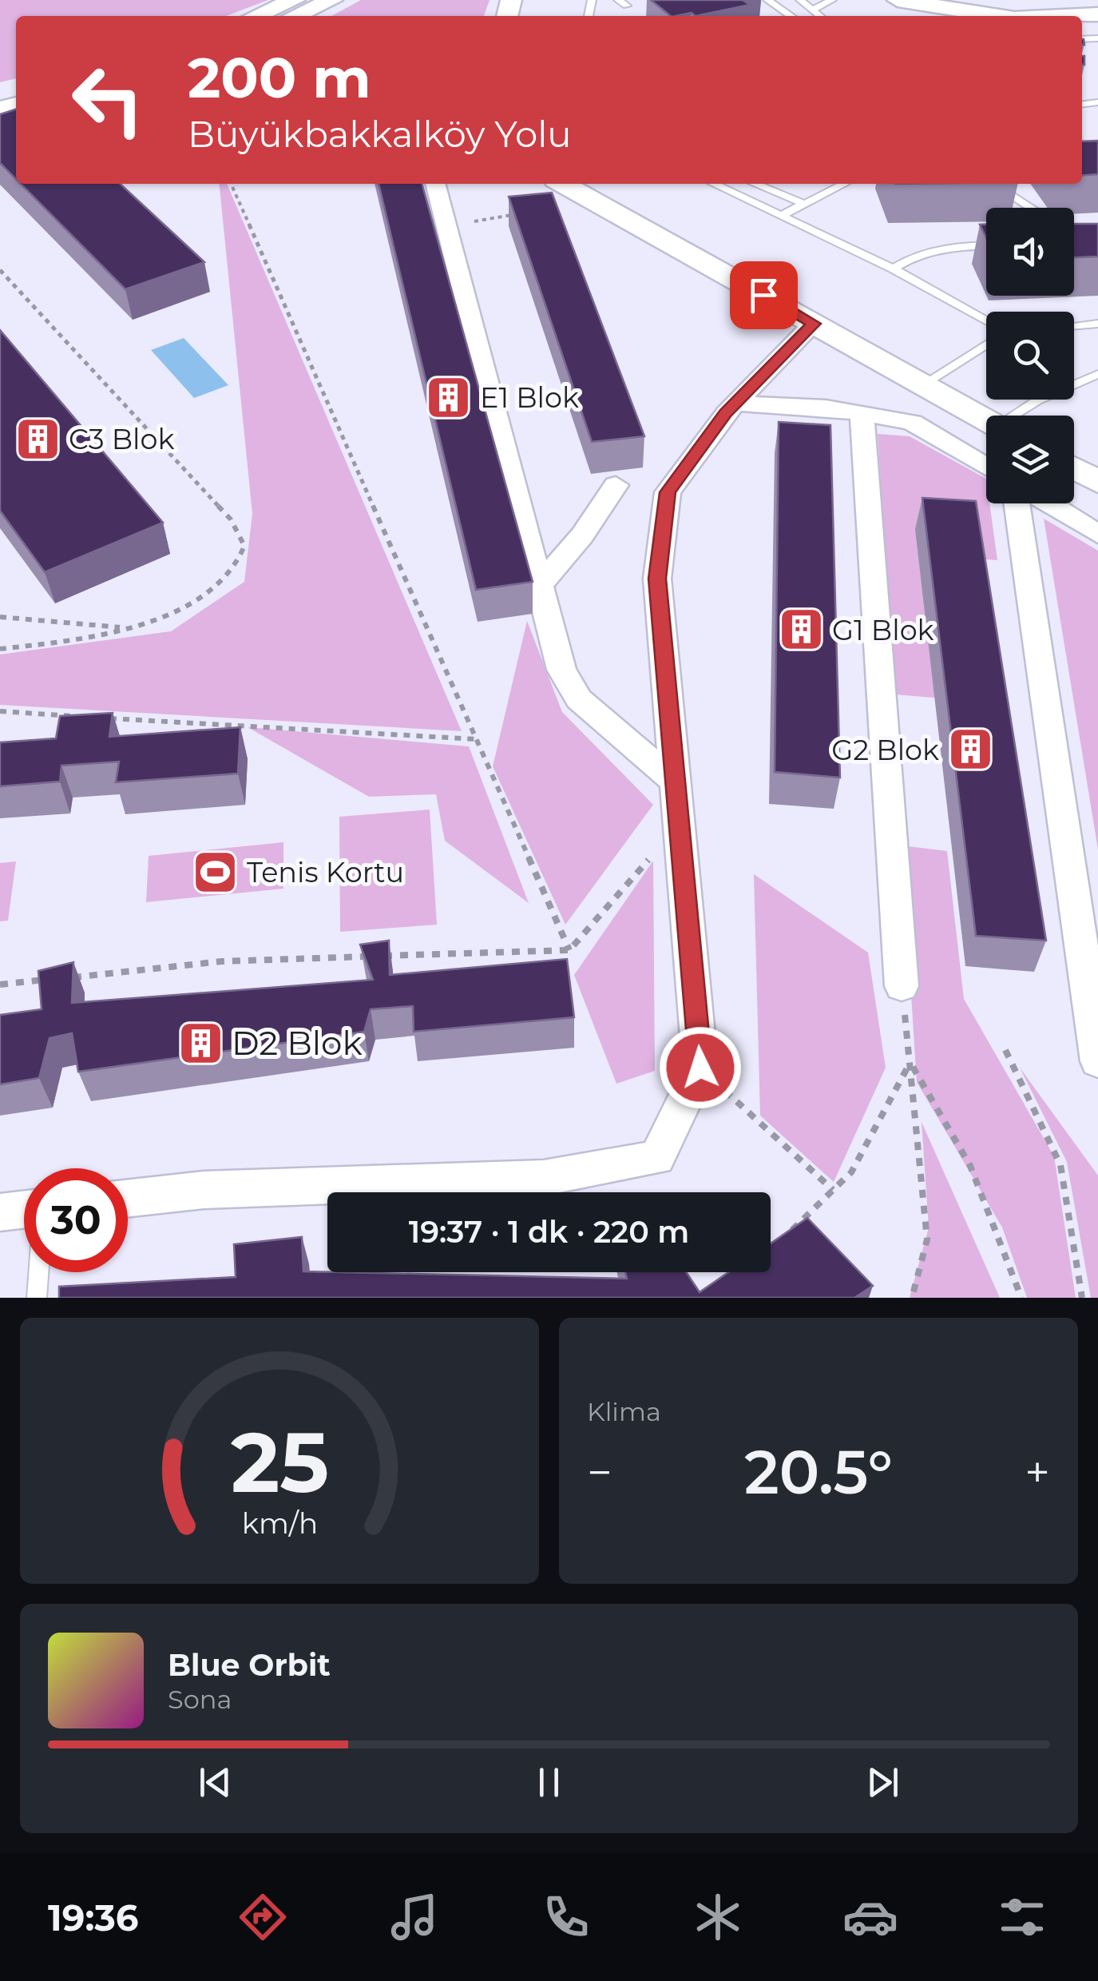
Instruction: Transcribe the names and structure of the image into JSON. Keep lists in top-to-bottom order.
{
  "places": {
    "building": [
      "E1 Blok",
      "C3 Blok",
      "G1 Blok",
      "G2 Blok",
      "D2 Blok"
    ],
    "sports": ["Tenis Kortu"]
  },
  "page": {
    "turn": ["200 m", "Büyükbakkalköy Yolu"],
    "limit": "30",
    "trip": "19:37 · 1 dk · 220 m",
    "tile": "Klima",
    "heat": ["−", "20.5°", "+"],
    "song": ["Blue Orbit", "Sona"],
    "tabs": "19:36",
    "gauge": ["25", "km/h"]
  }
}
